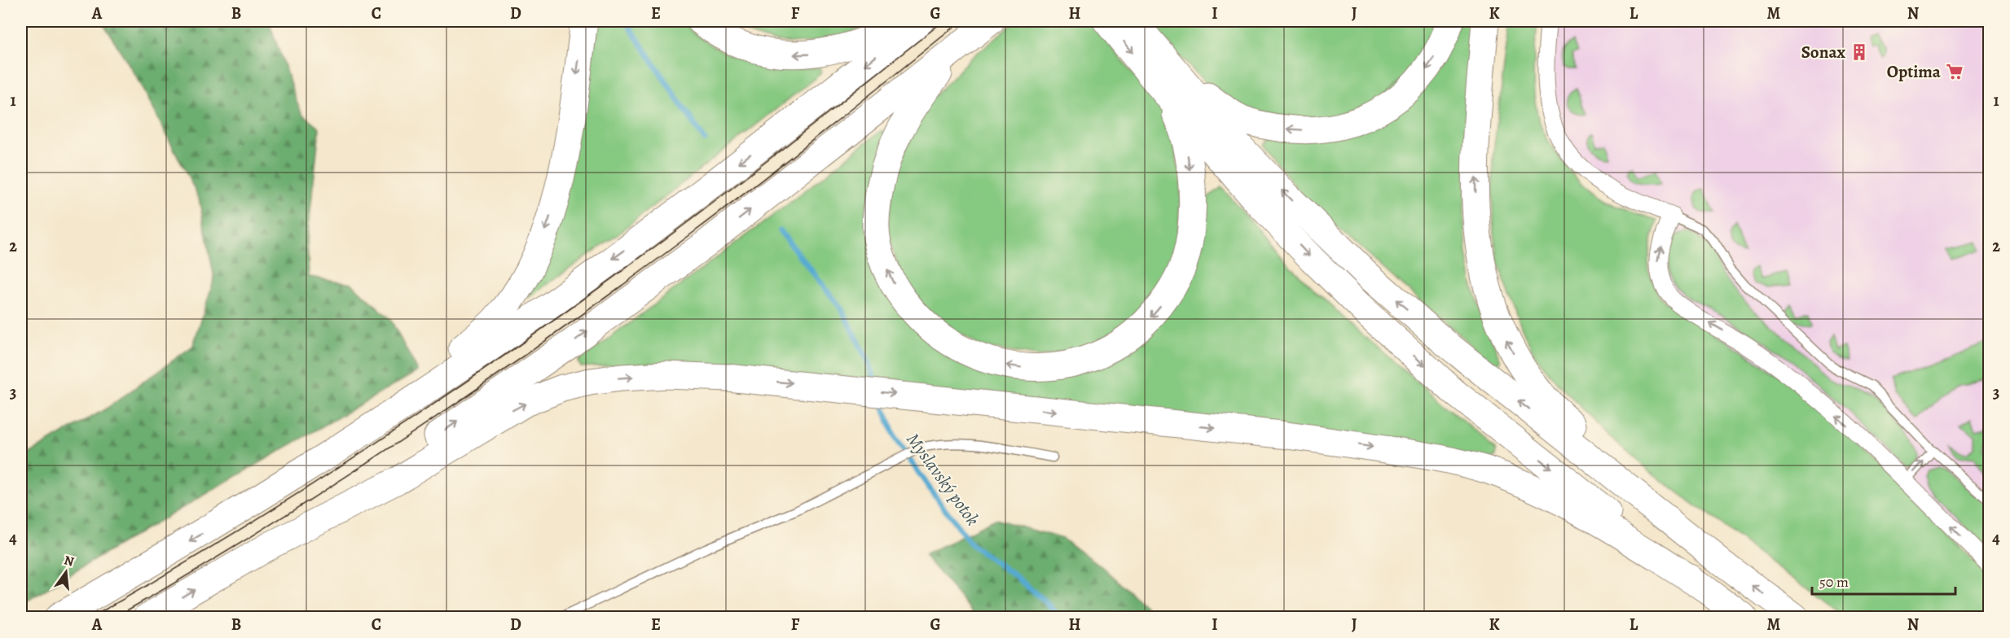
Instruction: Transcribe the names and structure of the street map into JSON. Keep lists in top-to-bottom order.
{
  "water": ["Myslavský potok"],
  "places": {
    "building": ["Sonax"],
    "supermarket": ["Optima"]
  },
  "scale_bar": "50 m",
  "north": "top",
  "grid": {
    "columns": [
      "A",
      "B",
      "C",
      "D",
      "E",
      "F",
      "G",
      "H",
      "I",
      "J",
      "K",
      "L",
      "M",
      "N"
    ],
    "rows": [
      "1",
      "2",
      "3",
      "4"
    ]
  }
}
